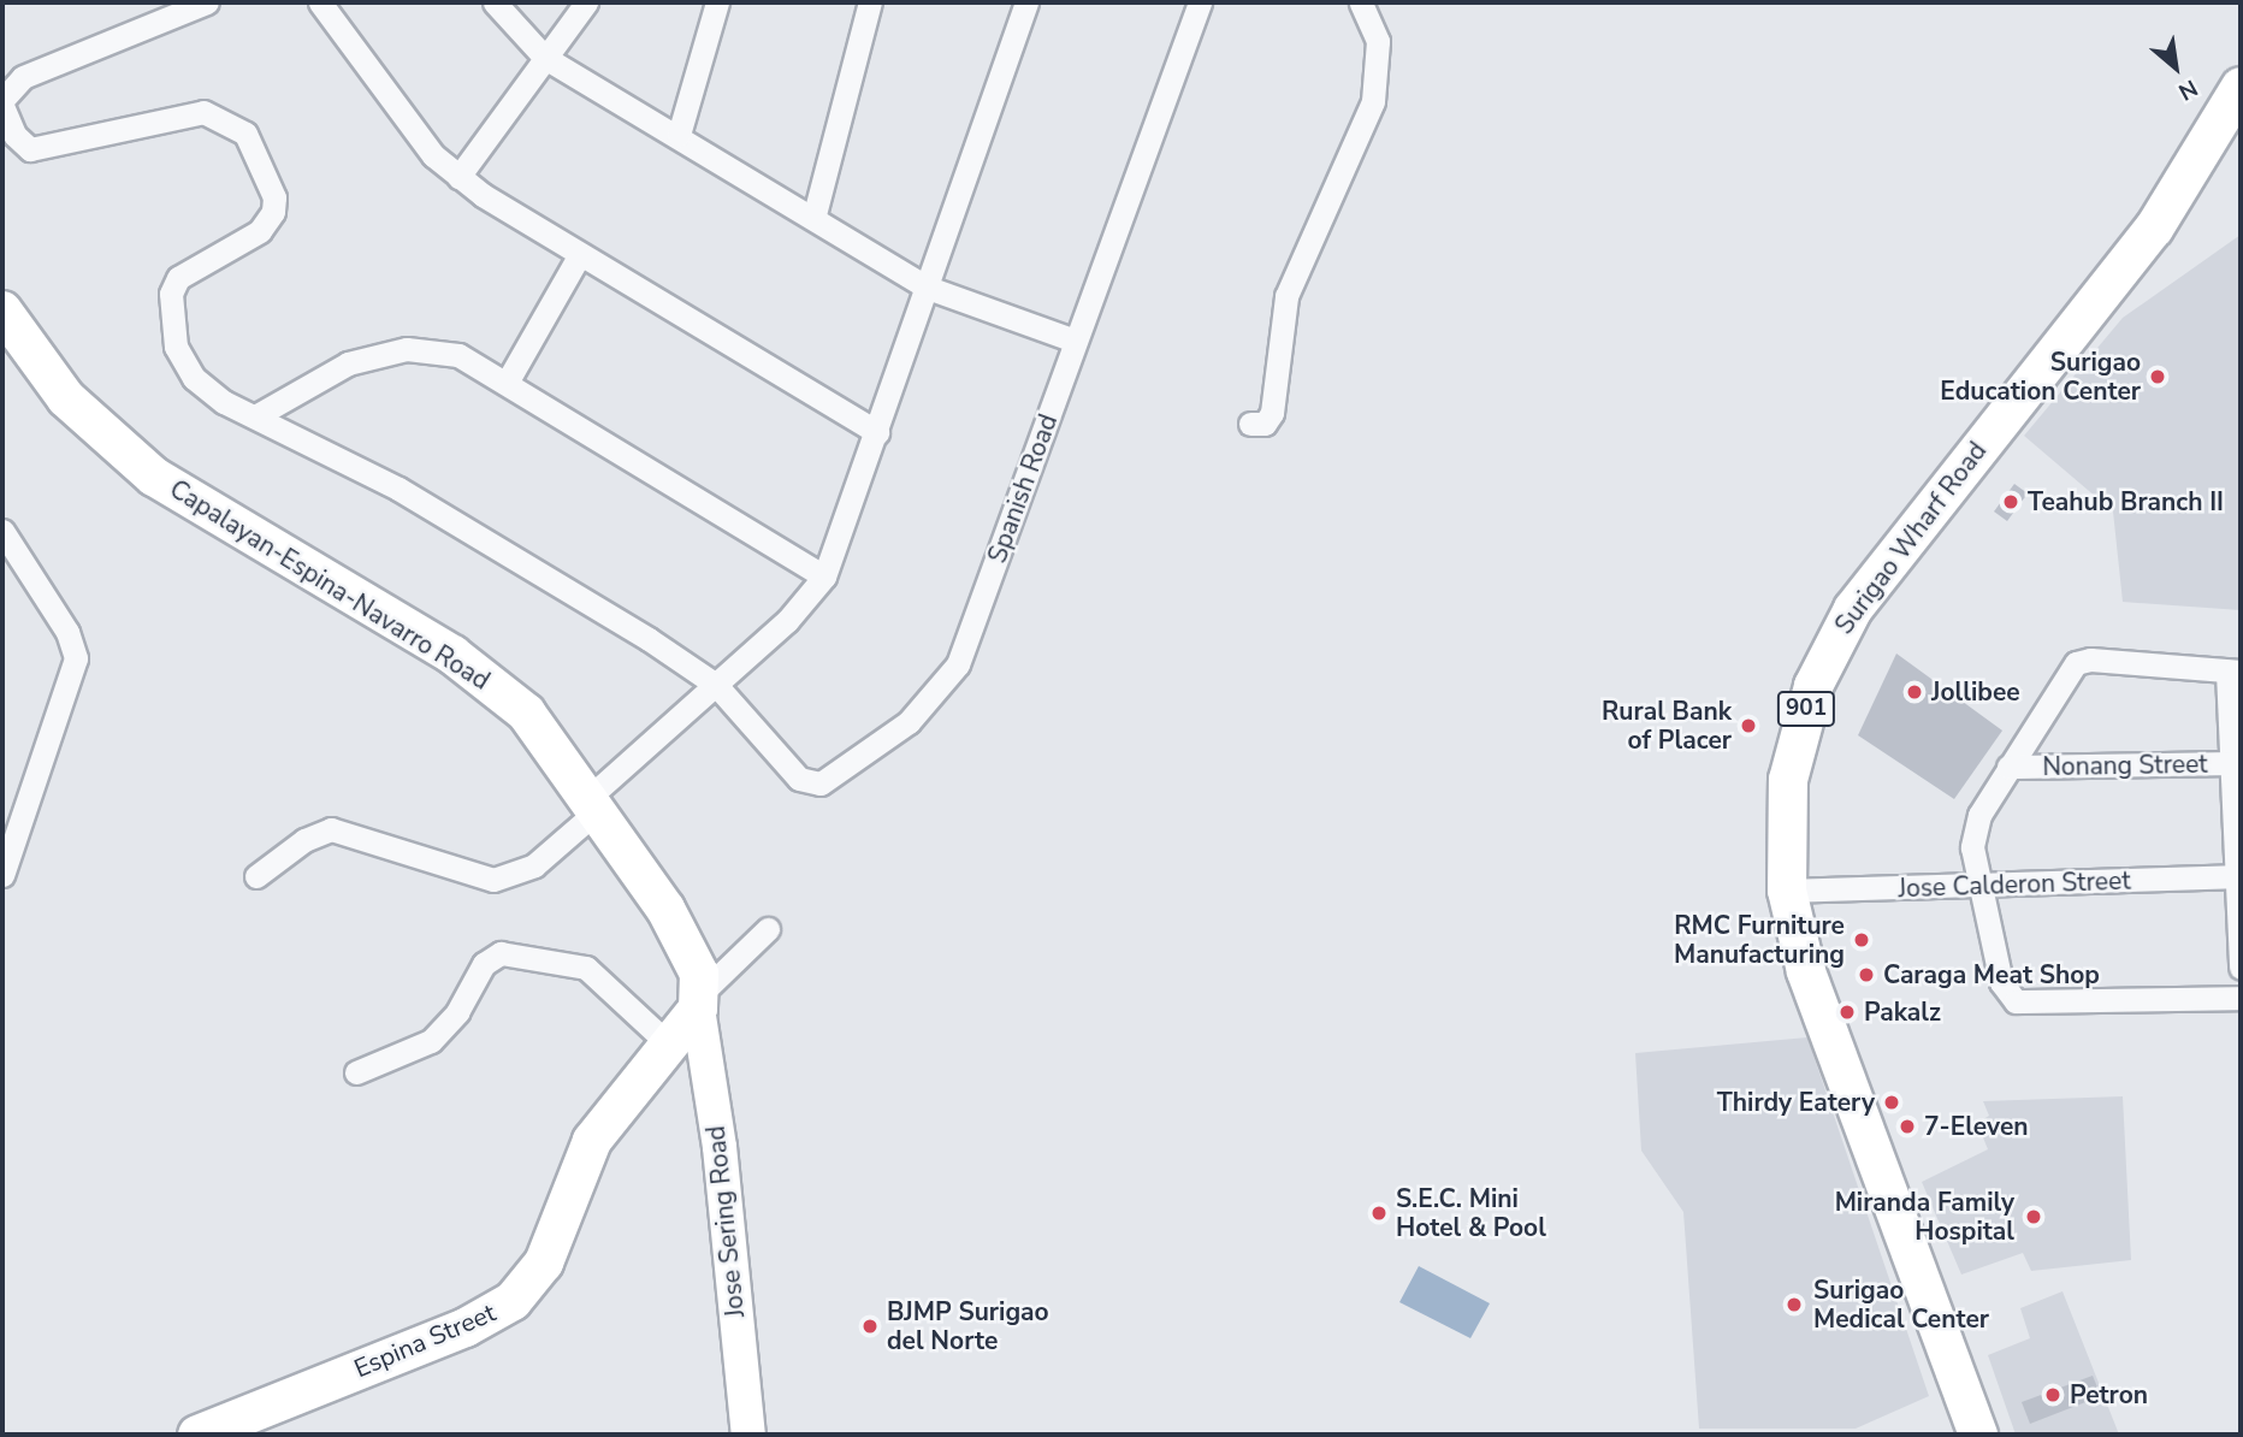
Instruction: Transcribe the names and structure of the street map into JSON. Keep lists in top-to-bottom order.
{
  "streets": {
    "main road": [
      "Surigao Wharf Road",
      "Capalayan-Espina-Navarro Road",
      "901",
      "Jose Sering Road",
      "Espina Street"
    ],
    "street": ["Spanish Road", "Nonang Street", "Jose Calderon Street"]
  },
  "crossings": [
    ["Surigao Wharf Road", "Jose Calderon Street"],
    ["Capalayan-Espina-Navarro Road", "Jose Sering Road"],
    ["Capalayan-Espina-Navarro Road", "Espina Street"],
    ["Jose Sering Road", "Espina Street"]
  ],
  "places": [
    "Surigao Education Center",
    "Teahub Branch II",
    "Jollibee",
    "Rural Bank of Placer",
    "RMC Furniture Manufacturing",
    "Caraga Meat Shop",
    "Pakalz",
    "Thirdy Eatery",
    "7-Eleven",
    "S.E.C. Mini Hotel & Pool",
    "Miranda Family Hospital",
    "Surigao Medical Center",
    "BJMP Surigao del Norte",
    "Petron"
  ],
  "north": "bottom right"
}
